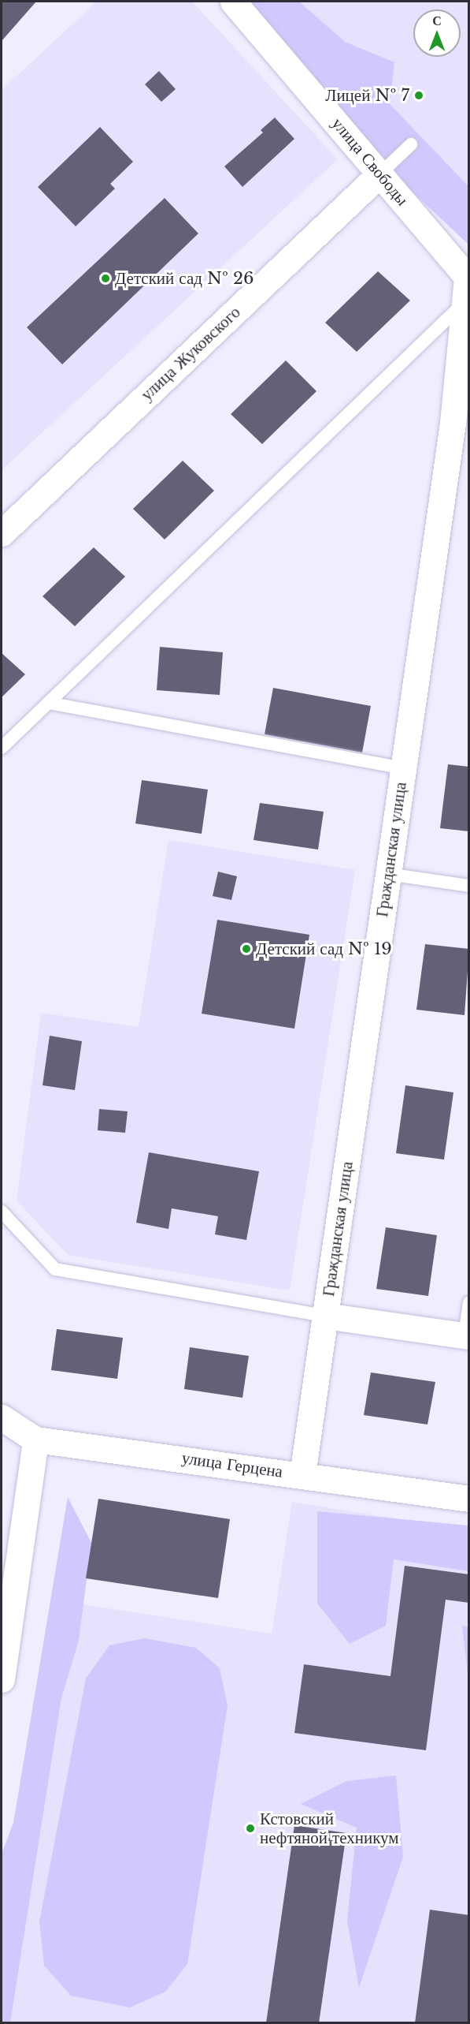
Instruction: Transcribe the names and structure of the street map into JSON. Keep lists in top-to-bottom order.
{
  "streets": {
    "street": [
      "улица Свободы",
      "улица Жуковского",
      "Гражданская улица",
      "улица Герцена"
    ]
  },
  "crossings": [
    ["улица Свободы", "улица Жуковского"],
    ["улица Свободы", "Гражданская улица"],
    ["Гражданская улица", "улица Герцена"]
  ],
  "places": [
    "Лицей № 7",
    "Детский сад № 26",
    "Детский сад № 19",
    "Кстовский нефтяной техникум"
  ],
  "north": "top"
}
